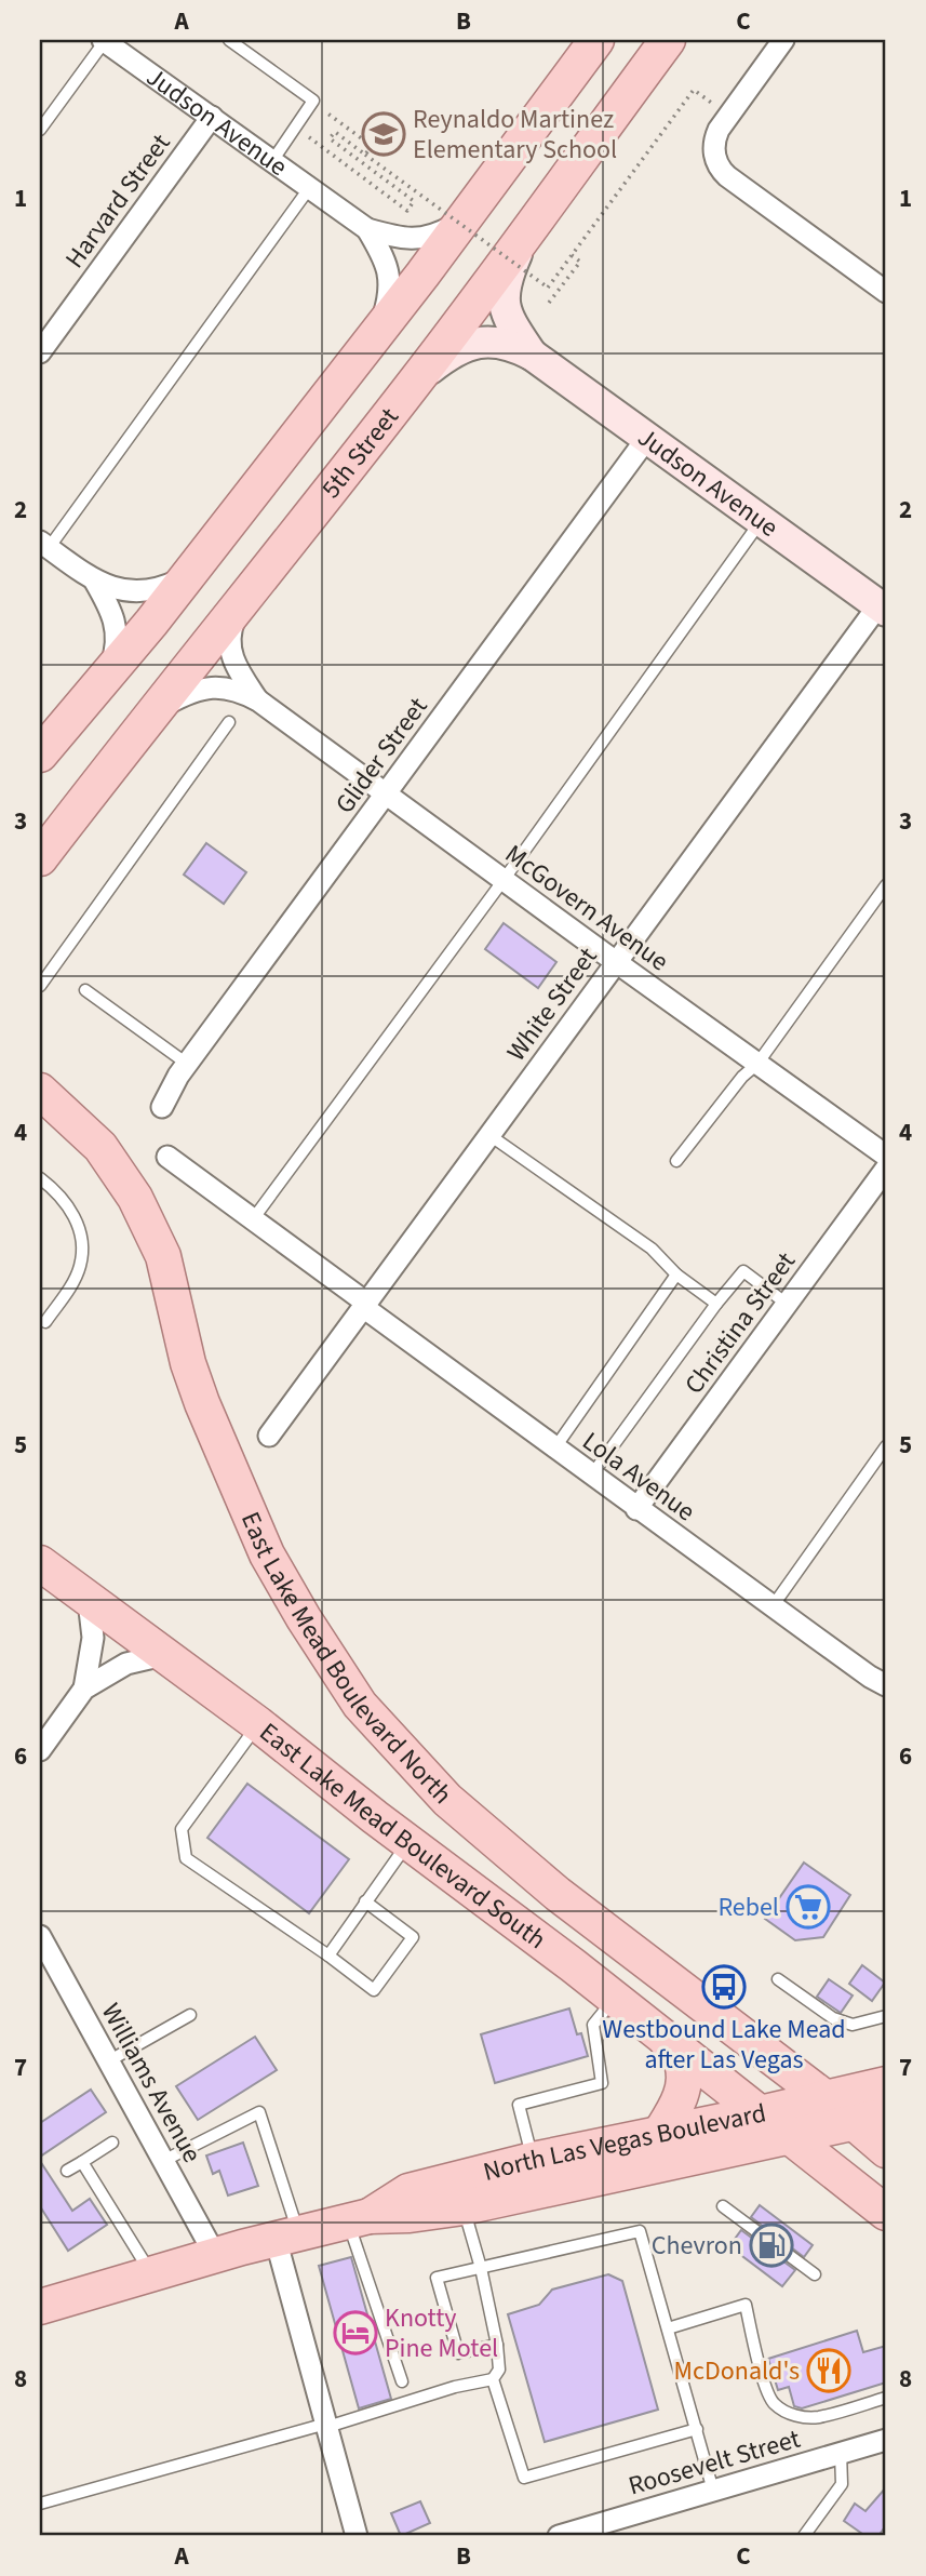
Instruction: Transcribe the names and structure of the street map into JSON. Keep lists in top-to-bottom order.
{
  "streets": {
    "main road": [
      "5th Street",
      "East Lake Mead Boulevard North",
      "East Lake Mead Boulevard South",
      "North Las Vegas Boulevard"
    ],
    "street": [
      "Judson Avenue",
      "Harvard Street",
      "Glider Street",
      "McGovern Avenue",
      "White Street",
      "Christina Street",
      "Lola Avenue",
      "Williams Avenue",
      "Roosevelt Street"
    ]
  },
  "crossings": [
    ["Judson Avenue", "Harvard Street"],
    ["Judson Avenue", "5th Street"],
    ["Judson Avenue", "Glider Street"],
    ["Judson Avenue", "White Street"],
    ["5th Street", "McGovern Avenue"],
    ["Glider Street", "McGovern Avenue"],
    ["McGovern Avenue", "White Street"],
    ["White Street", "Lola Avenue"],
    ["Christina Street", "Lola Avenue"],
    ["East Lake Mead Boulevard North", "North Las Vegas Boulevard"],
    ["East Lake Mead Boulevard South", "North Las Vegas Boulevard"],
    ["Williams Avenue", "North Las Vegas Boulevard"]
  ],
  "places": {
    "school or university": ["Reynaldo Martinez Elementary School"],
    "supermarket": ["Rebel"],
    "bus stop": ["Westbound Lake Mead after Las Vegas"],
    "fuel station": ["Chevron"],
    "hotel": ["Knotty Pine Motel"],
    "restaurant": ["McDonald's"]
  },
  "grid": {
    "columns": ["A", "B", "C"],
    "rows": [
      "1",
      "2",
      "3",
      "4",
      "5",
      "6",
      "7",
      "8"
    ]
  }
}
